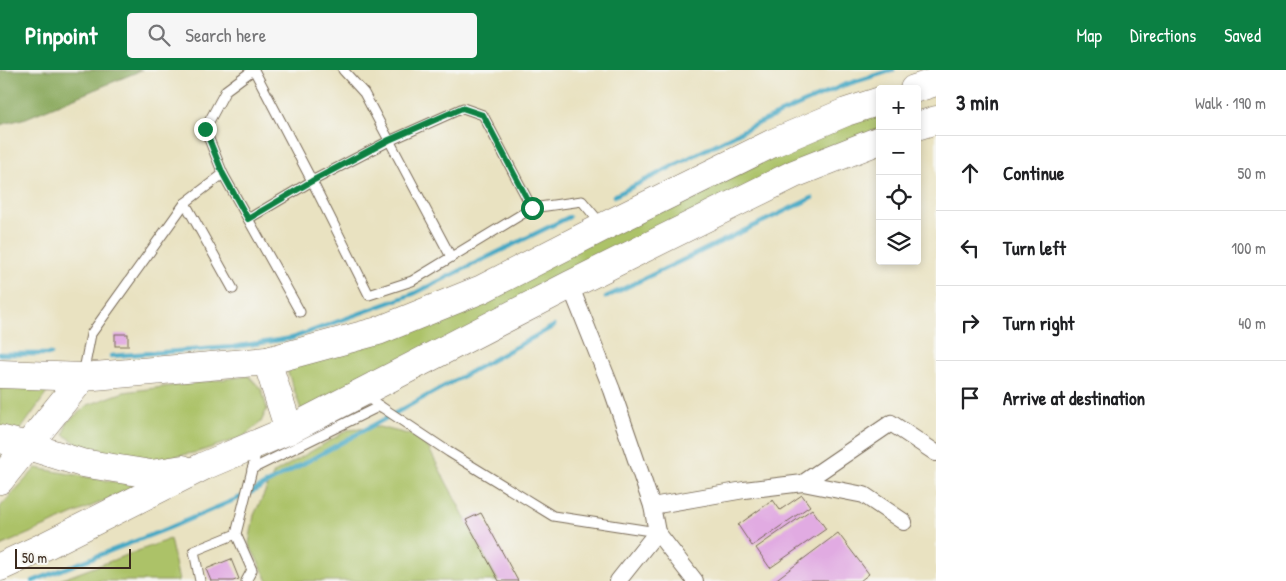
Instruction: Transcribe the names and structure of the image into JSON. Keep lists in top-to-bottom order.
{
  "scale_bar": "50 m",
  "page": {
    "header": "Pinpoint",
    "search": "Search here",
    "nav": ["Map", "Directions", "Saved"],
    "heading": ["3 min", "Walk · 190 m"],
    "map_buttons": ["+", "−"],
    "list": [
      ["Continue", "50 m"],
      ["Turn left", "100 m"],
      ["Turn right", "40 m"],
      "Arrive at destination"
    ],
    "scale": "50 m"
  }
}
